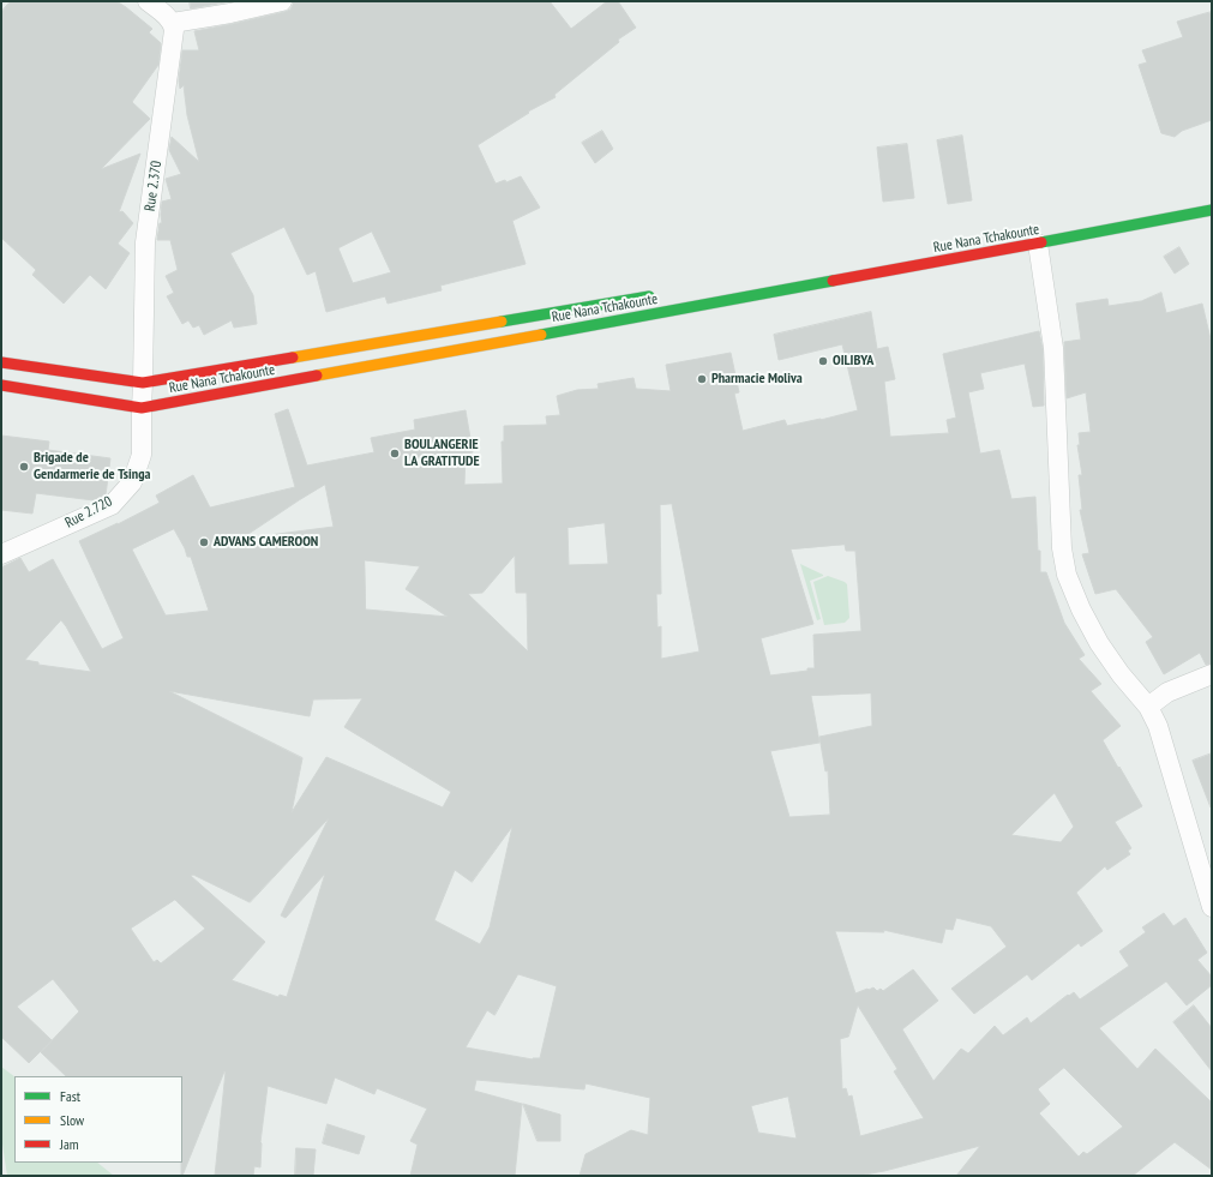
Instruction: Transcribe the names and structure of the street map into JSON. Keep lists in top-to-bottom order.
{
  "streets": {
    "main road": ["Rue Nana Tchakounte"],
    "street": ["Rue 2.370", "Rue 2.720"]
  },
  "crossings": [
    ["Rue 2.370", "Rue Nana Tchakounte"],
    ["Rue 2.370", "Rue 2.720"],
    ["Rue Nana Tchakounte", "Rue 2.720"]
  ],
  "places": [
    "OILIBYA",
    "Pharmacie Moliva",
    "BOULANGERIE LA GRATITUDE",
    "Brigade de Gendarmerie de Tsinga",
    "ADVANS CAMEROON"
  ],
  "legend": ["Fast", "Slow", "Jam"]
}
